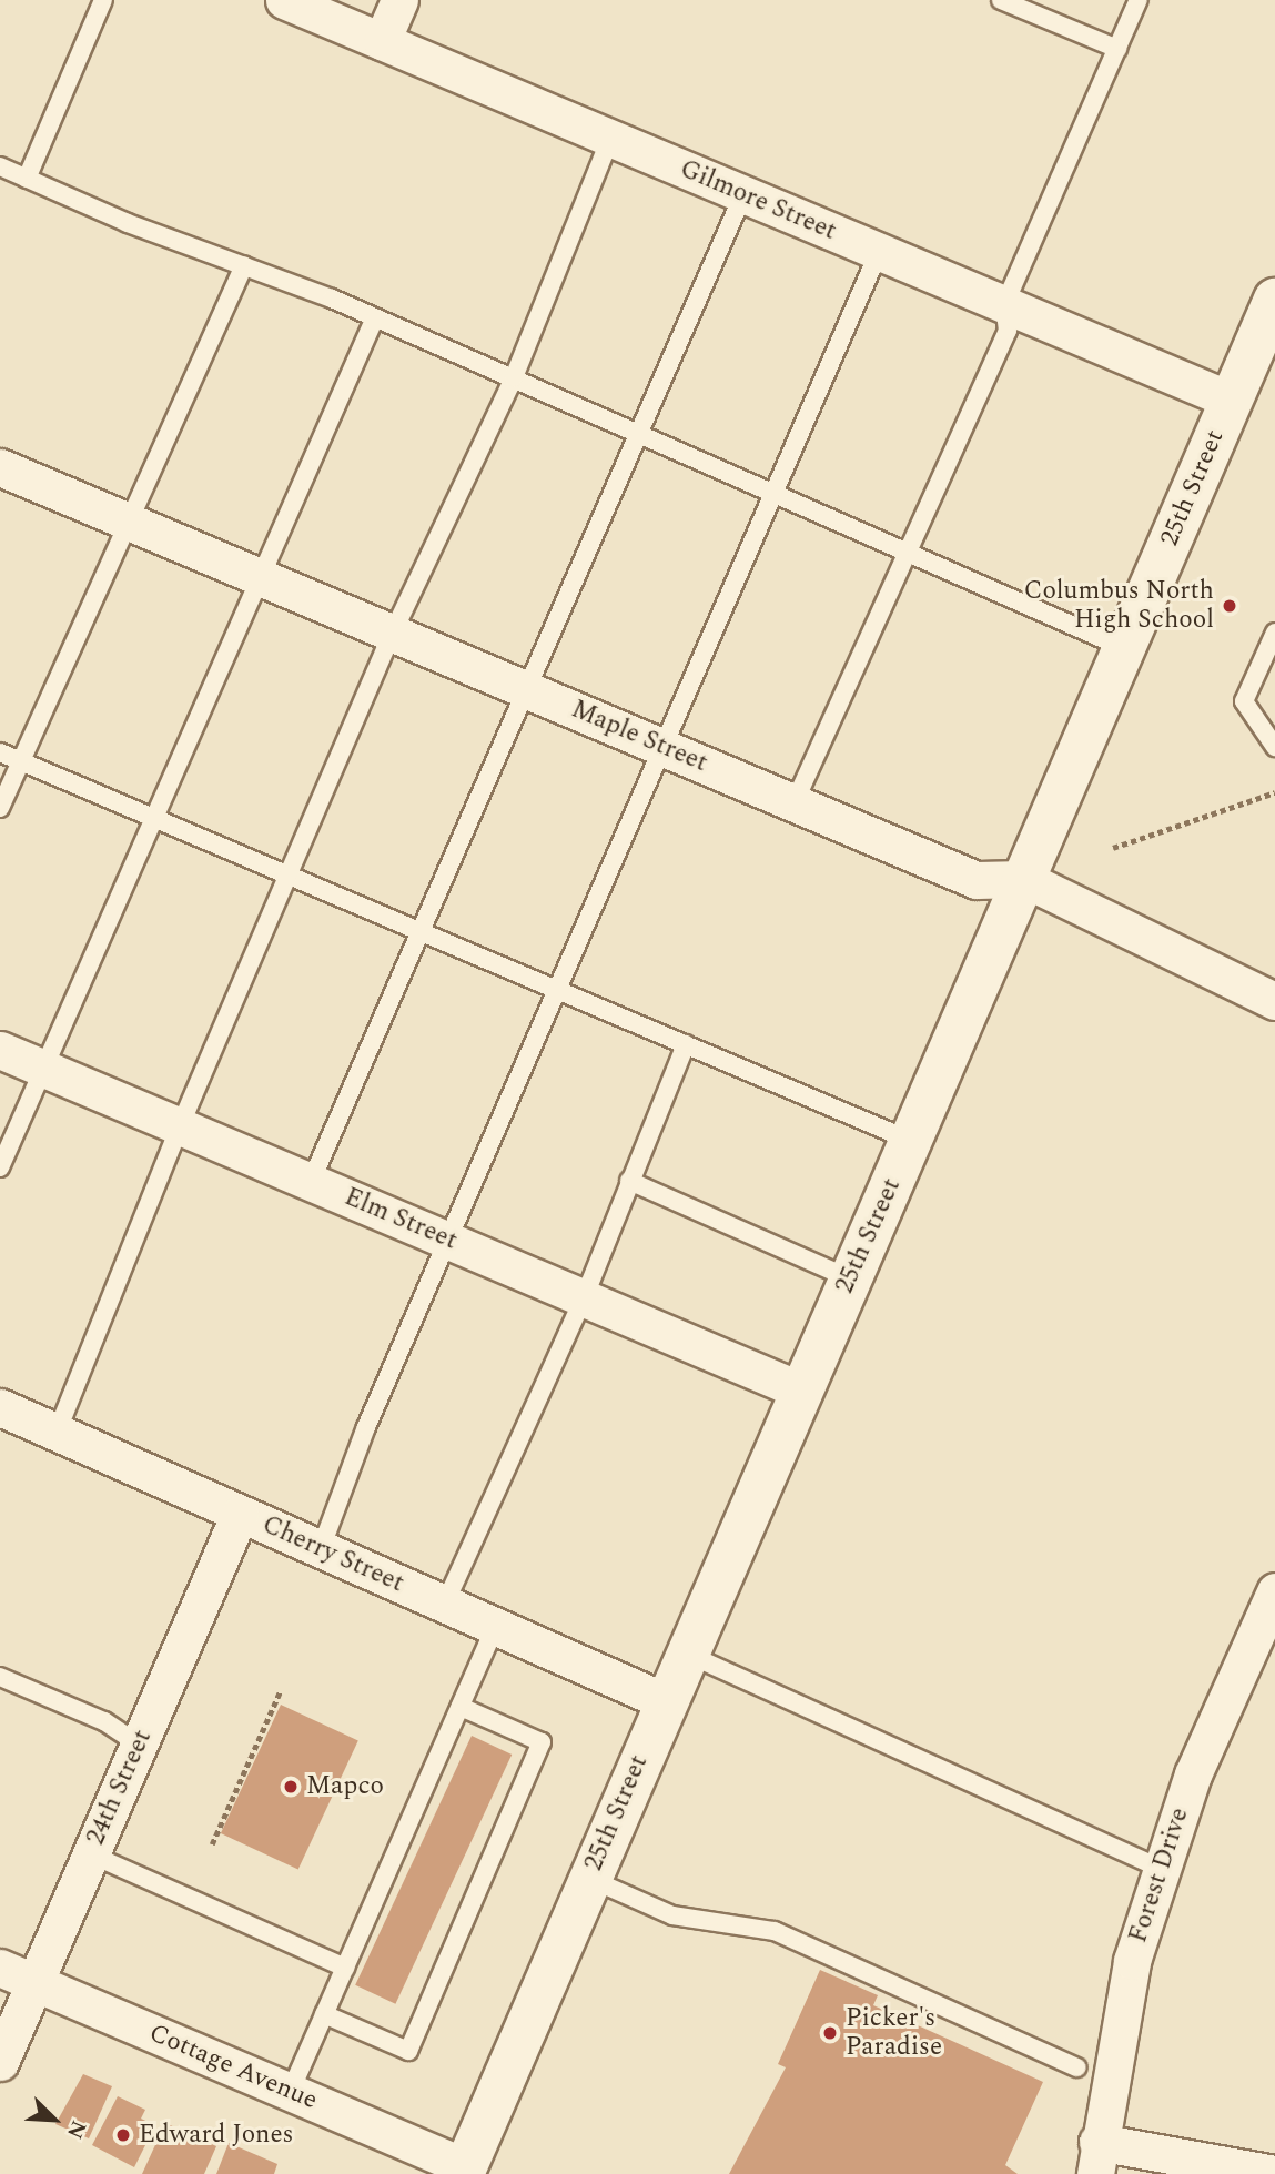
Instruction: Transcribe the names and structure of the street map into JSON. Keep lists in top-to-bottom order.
{
  "streets": {
    "main road": ["25th Street"],
    "street": [
      "Gilmore Street",
      "Maple Street",
      "Elm Street",
      "Cherry Street",
      "24th Street",
      "Forest Drive",
      "Cottage Avenue"
    ]
  },
  "crossings": [
    ["Gilmore Street", "25th Street"],
    ["25th Street", "Maple Street"],
    ["25th Street", "Elm Street"],
    ["25th Street", "Cherry Street"],
    ["25th Street", "Cottage Avenue"],
    ["Cherry Street", "24th Street"],
    ["24th Street", "Cottage Avenue"]
  ],
  "places": [
    "Columbus North High School",
    "Mapco",
    "Picker's Paradise",
    "Edward Jones"
  ],
  "north": "bottom right"
}
